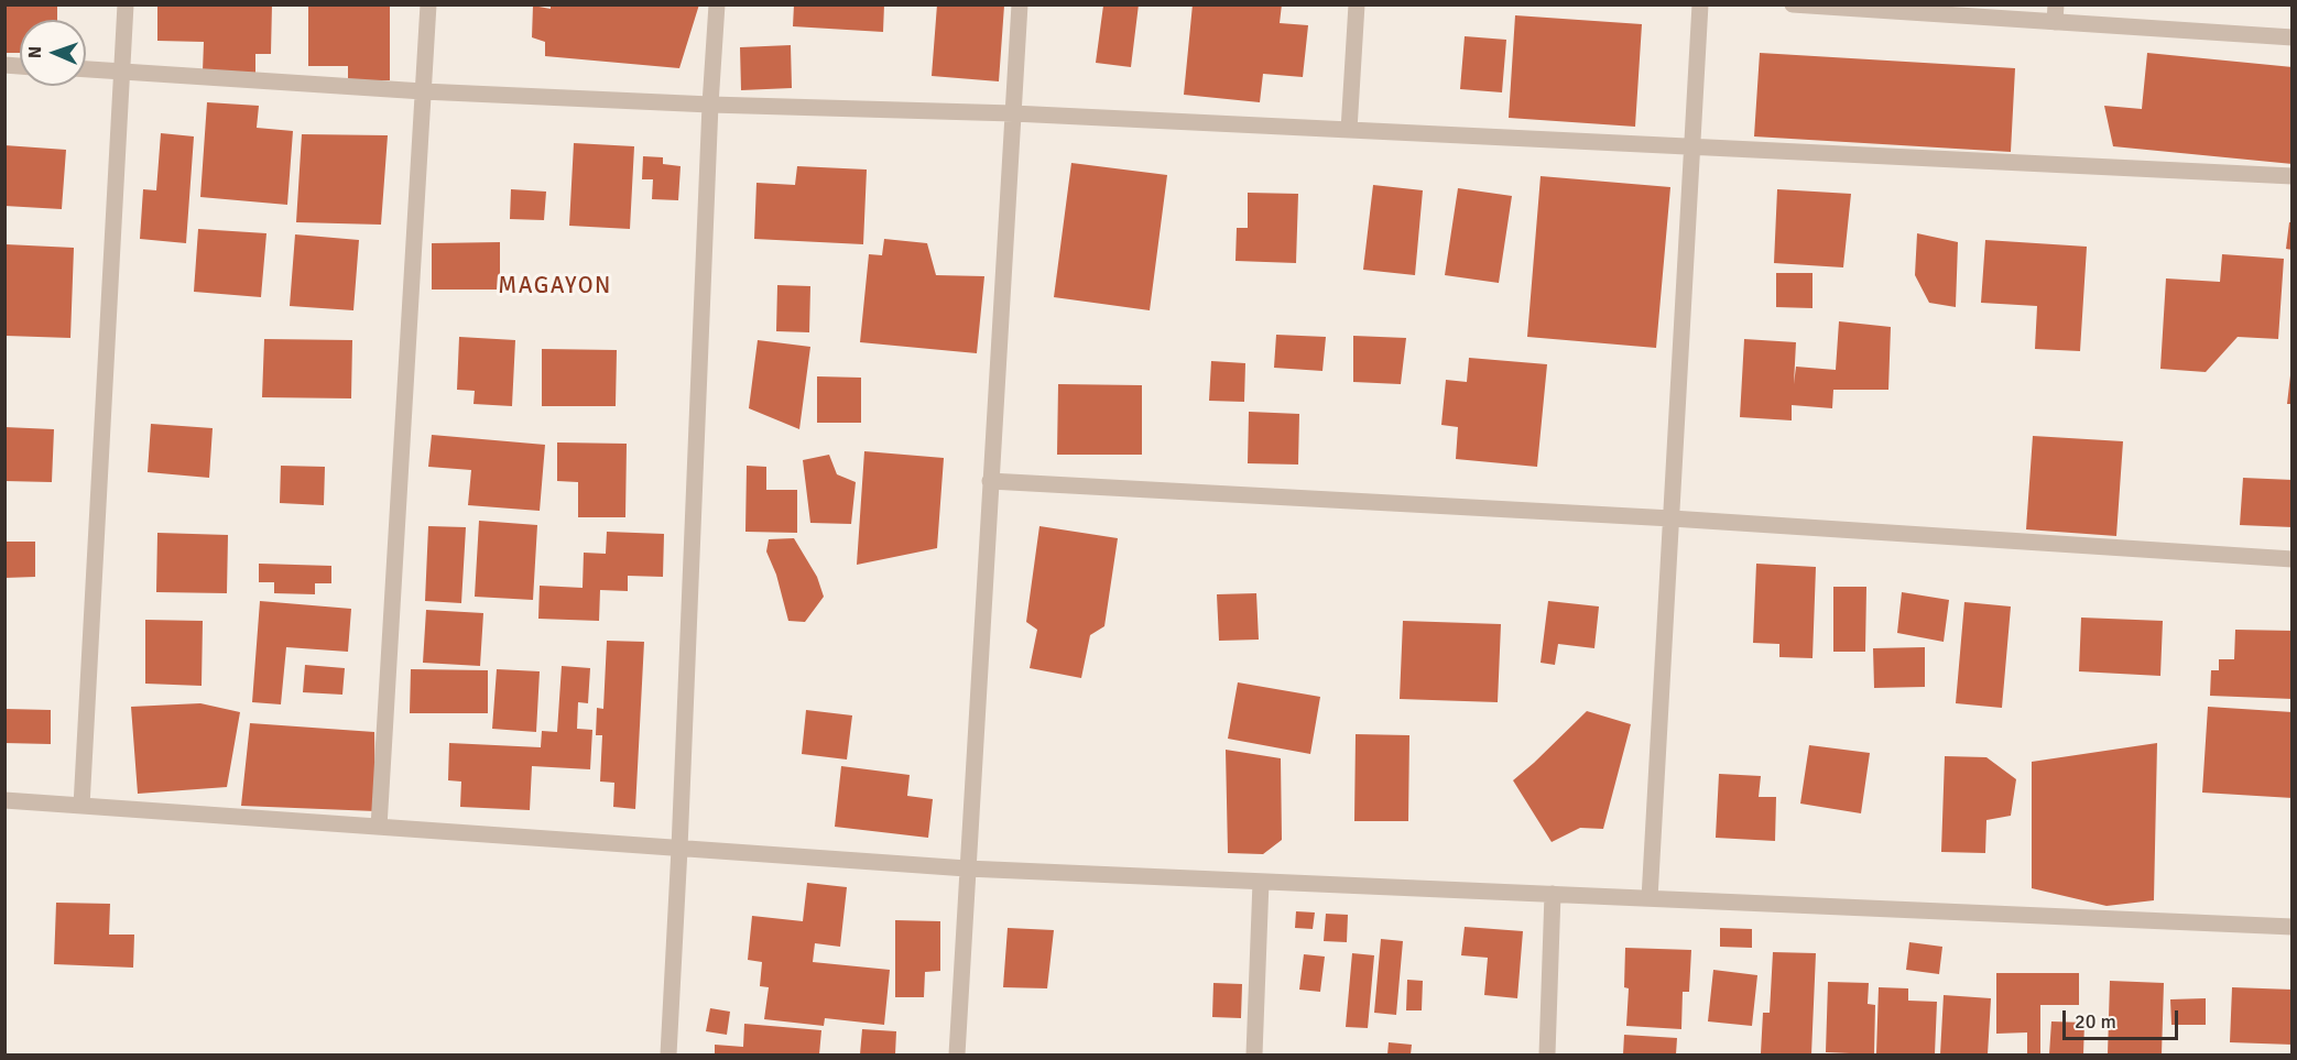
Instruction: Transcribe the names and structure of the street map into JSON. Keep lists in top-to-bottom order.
{
  "districts": ["MAGAYON"],
  "scale_bar": "20 m",
  "north": "left"
}
